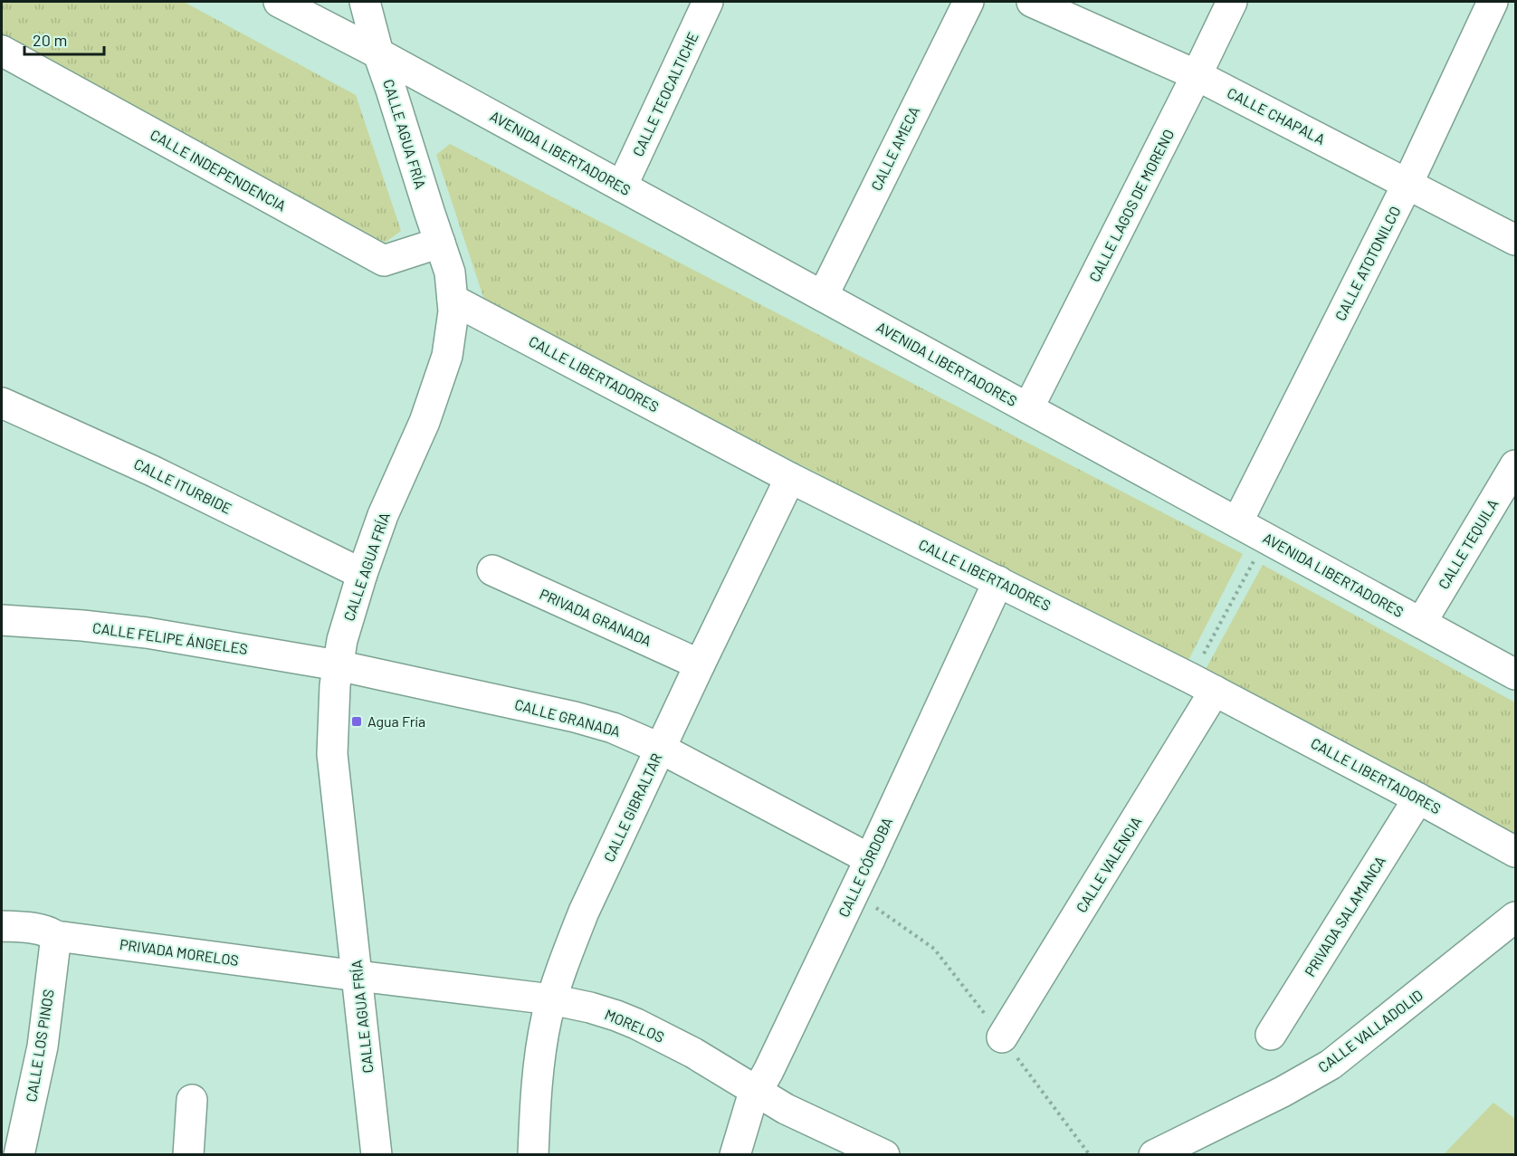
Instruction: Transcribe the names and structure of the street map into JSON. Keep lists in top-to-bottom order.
{
  "streets": {
    "street": [
      "CALLE TEOCALTICHE",
      "CALLE CHAPALA",
      "CALLE AGUA FRÍA",
      "CALLE AMECA",
      "AVENIDA LIBERTADORES",
      "CALLE INDEPENDENCIA",
      "CALLE LAGOS DE MORENO",
      "CALLE ATOTONILCO",
      "CALLE LIBERTADORES",
      "CALLE ITURBIDE",
      "CALLE TEQUILA",
      "PRIVADA GRANADA",
      "CALLE FELIPE ÁNGELES",
      "CALLE GRANADA",
      "CALLE GIBRALTAR",
      "CALLE VALENCIA",
      "CALLE CÓRDOBA",
      "PRIVADA SALAMANCA",
      "PRIVADA MORELOS",
      "MORELOS",
      "CALLE VALLADOLID",
      "CALLE LOS PINOS"
    ]
  },
  "crossings": [
    ["CALLE TEOCALTICHE", "AVENIDA LIBERTADORES"],
    ["CALLE CHAPALA", "CALLE LAGOS DE MORENO"],
    ["CALLE CHAPALA", "CALLE ATOTONILCO"],
    ["CALLE AGUA FRÍA", "AVENIDA LIBERTADORES"],
    ["CALLE AGUA FRÍA", "CALLE INDEPENDENCIA"],
    ["CALLE AGUA FRÍA", "CALLE LIBERTADORES"],
    ["CALLE AGUA FRÍA", "CALLE ITURBIDE"],
    ["CALLE AGUA FRÍA", "CALLE FELIPE ÁNGELES"],
    ["CALLE AGUA FRÍA", "CALLE GRANADA"],
    ["CALLE AGUA FRÍA", "PRIVADA MORELOS"],
    ["CALLE AGUA FRÍA", "MORELOS"],
    ["CALLE AMECA", "AVENIDA LIBERTADORES"],
    ["AVENIDA LIBERTADORES", "CALLE LAGOS DE MORENO"],
    ["AVENIDA LIBERTADORES", "CALLE ATOTONILCO"],
    ["AVENIDA LIBERTADORES", "CALLE TEQUILA"],
    ["CALLE LIBERTADORES", "CALLE GIBRALTAR"],
    ["CALLE LIBERTADORES", "CALLE VALENCIA"],
    ["CALLE LIBERTADORES", "CALLE CÓRDOBA"],
    ["CALLE LIBERTADORES", "PRIVADA SALAMANCA"],
    ["PRIVADA GRANADA", "CALLE GIBRALTAR"],
    ["CALLE FELIPE ÁNGELES", "CALLE GRANADA"],
    ["CALLE GRANADA", "CALLE GIBRALTAR"],
    ["CALLE GRANADA", "CALLE CÓRDOBA"],
    ["CALLE GIBRALTAR", "MORELOS"],
    ["CALLE CÓRDOBA", "MORELOS"],
    ["PRIVADA MORELOS", "MORELOS"],
    ["PRIVADA MORELOS", "CALLE LOS PINOS"]
  ],
  "places": {
    "transit": ["Agua Fría"]
  },
  "scale_bar": "20 m"
}
